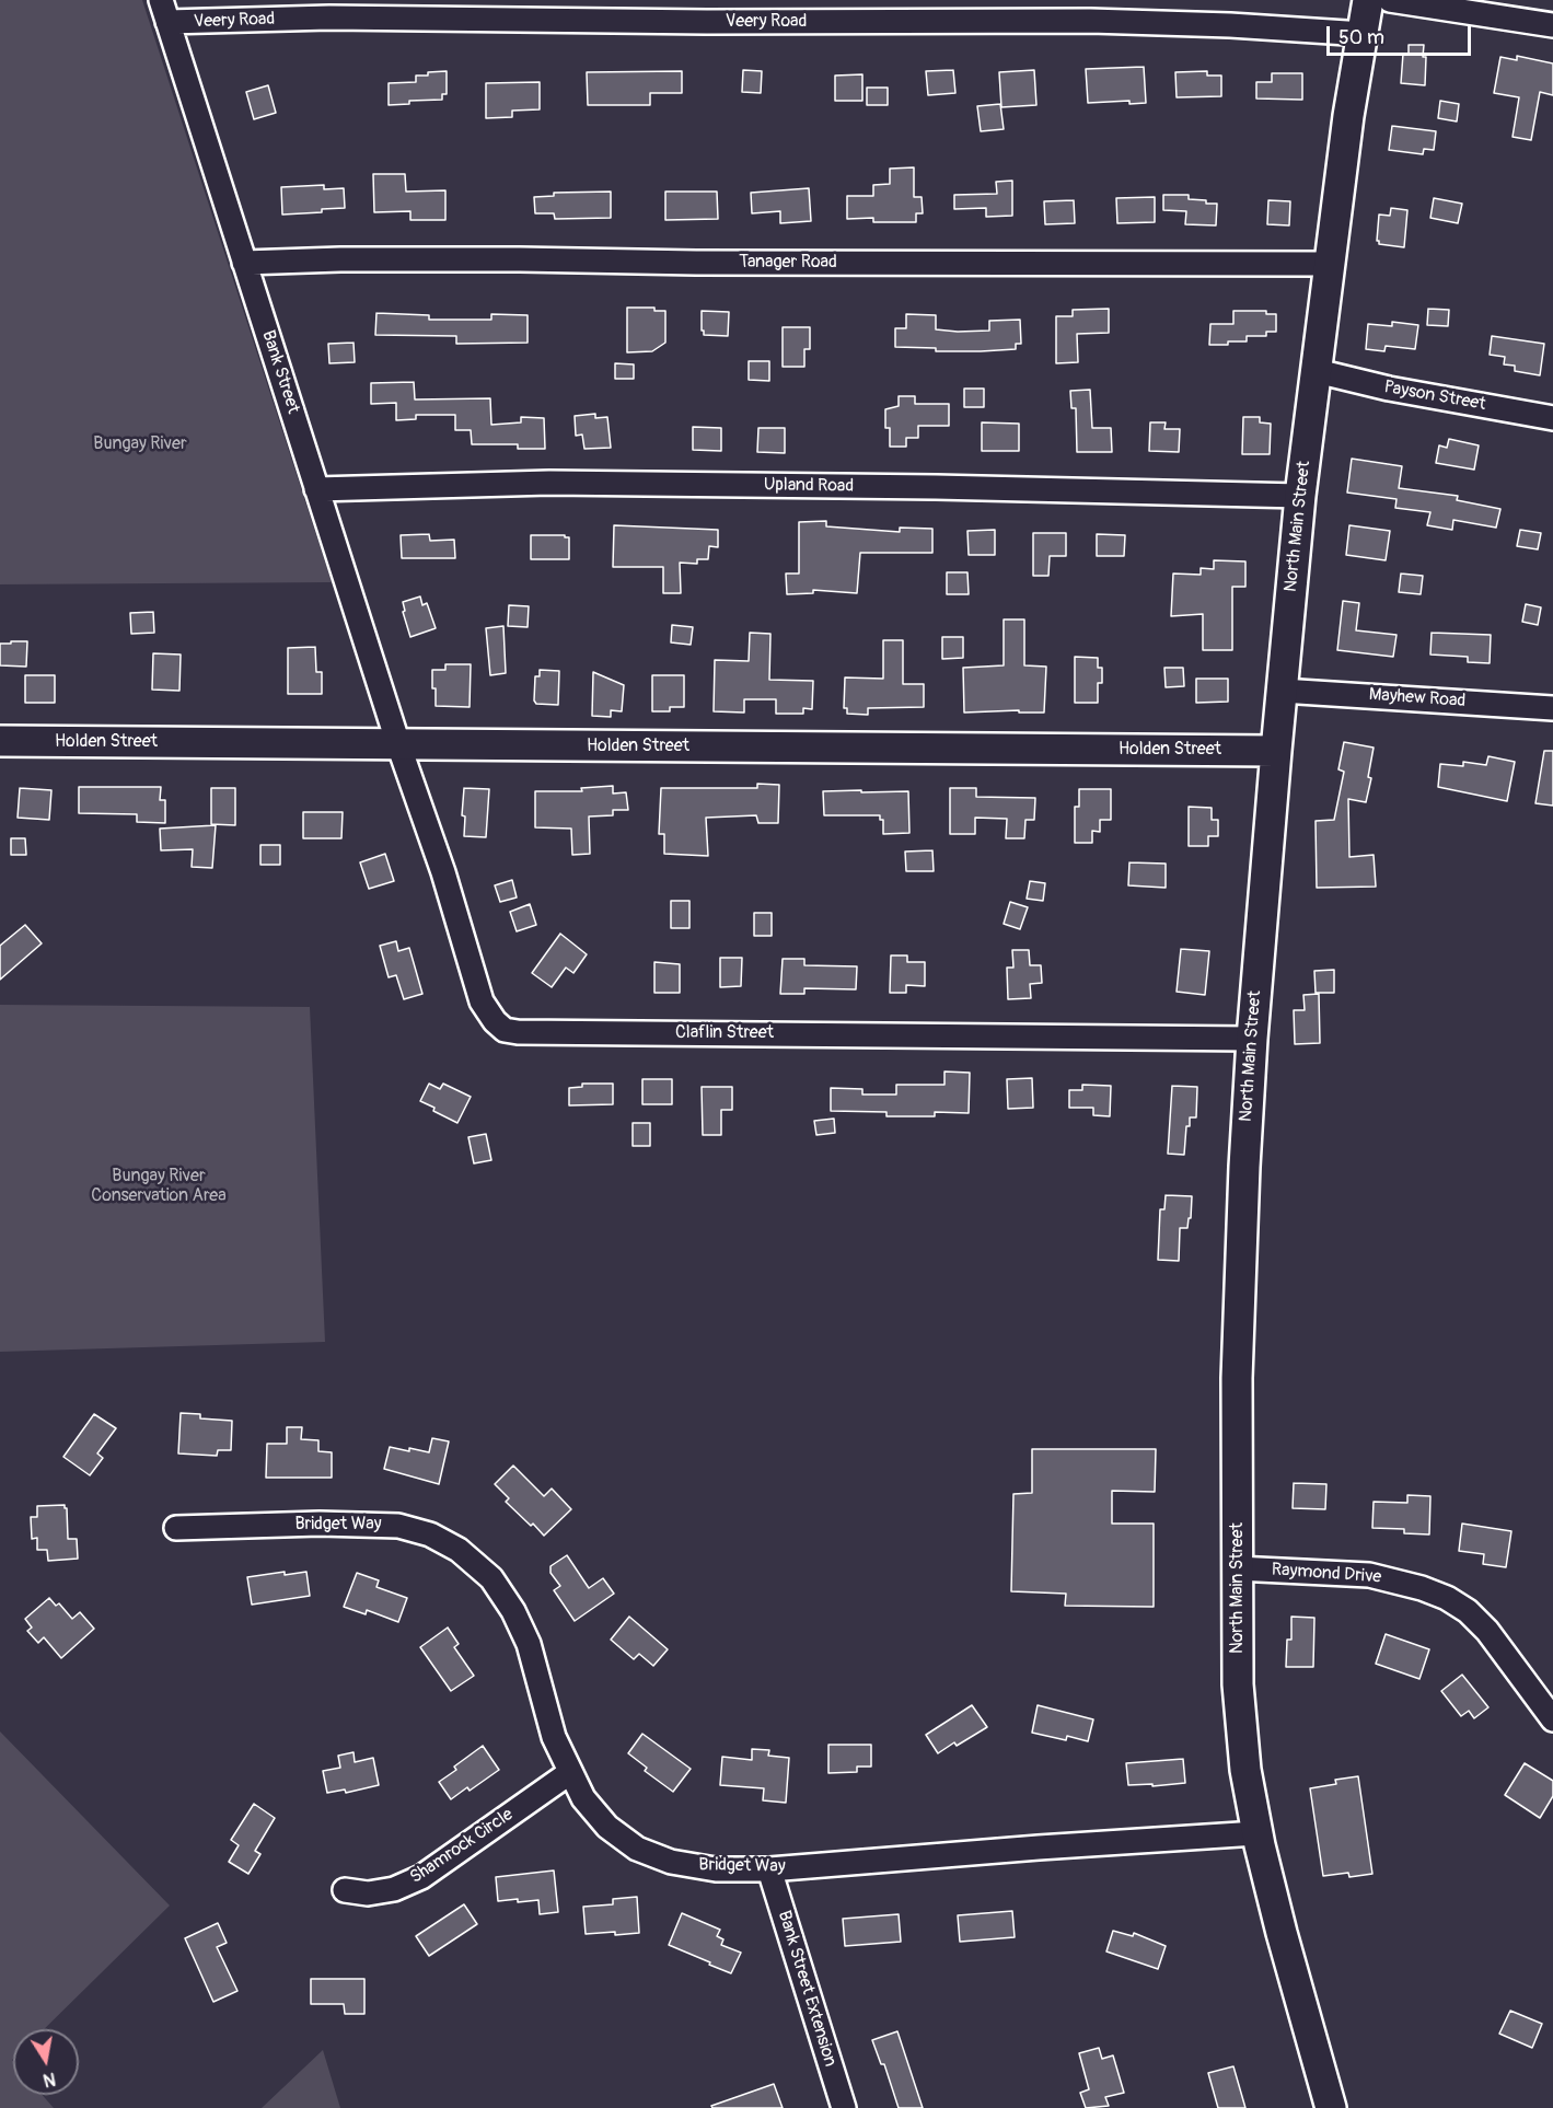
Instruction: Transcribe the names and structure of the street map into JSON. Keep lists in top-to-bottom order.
{
  "streets": {
    "main road": ["North Main Street", "Holden Street"],
    "street": [
      "Veery Road",
      "Tanager Road",
      "Bank Street",
      "Payson Street",
      "Upland Road",
      "Mayhew Road",
      "Claflin Street",
      "Bridget Way",
      "Raymond Drive",
      "Shamrock Circle",
      "Bank Street Extension"
    ]
  },
  "crossings": [
    ["Veery Road", "Bank Street"],
    ["Veery Road", "North Main Street"],
    ["Tanager Road", "Bank Street"],
    ["Tanager Road", "North Main Street"],
    ["Bank Street", "Upland Road"],
    ["Bank Street", "Holden Street"],
    ["Bank Street", "Claflin Street"],
    ["Payson Street", "North Main Street"],
    ["Upland Road", "North Main Street"],
    ["North Main Street", "Mayhew Road"],
    ["North Main Street", "Holden Street"],
    ["North Main Street", "Claflin Street"],
    ["North Main Street", "Bridget Way"],
    ["North Main Street", "Raymond Drive"],
    ["Holden Street", "Claflin Street"],
    ["Bridget Way", "Shamrock Circle"],
    ["Bridget Way", "Bank Street Extension"]
  ],
  "parks": ["Bungay River", "Bungay River Conservation Area"],
  "scale_bar": "50 m",
  "north": "bottom"
}
